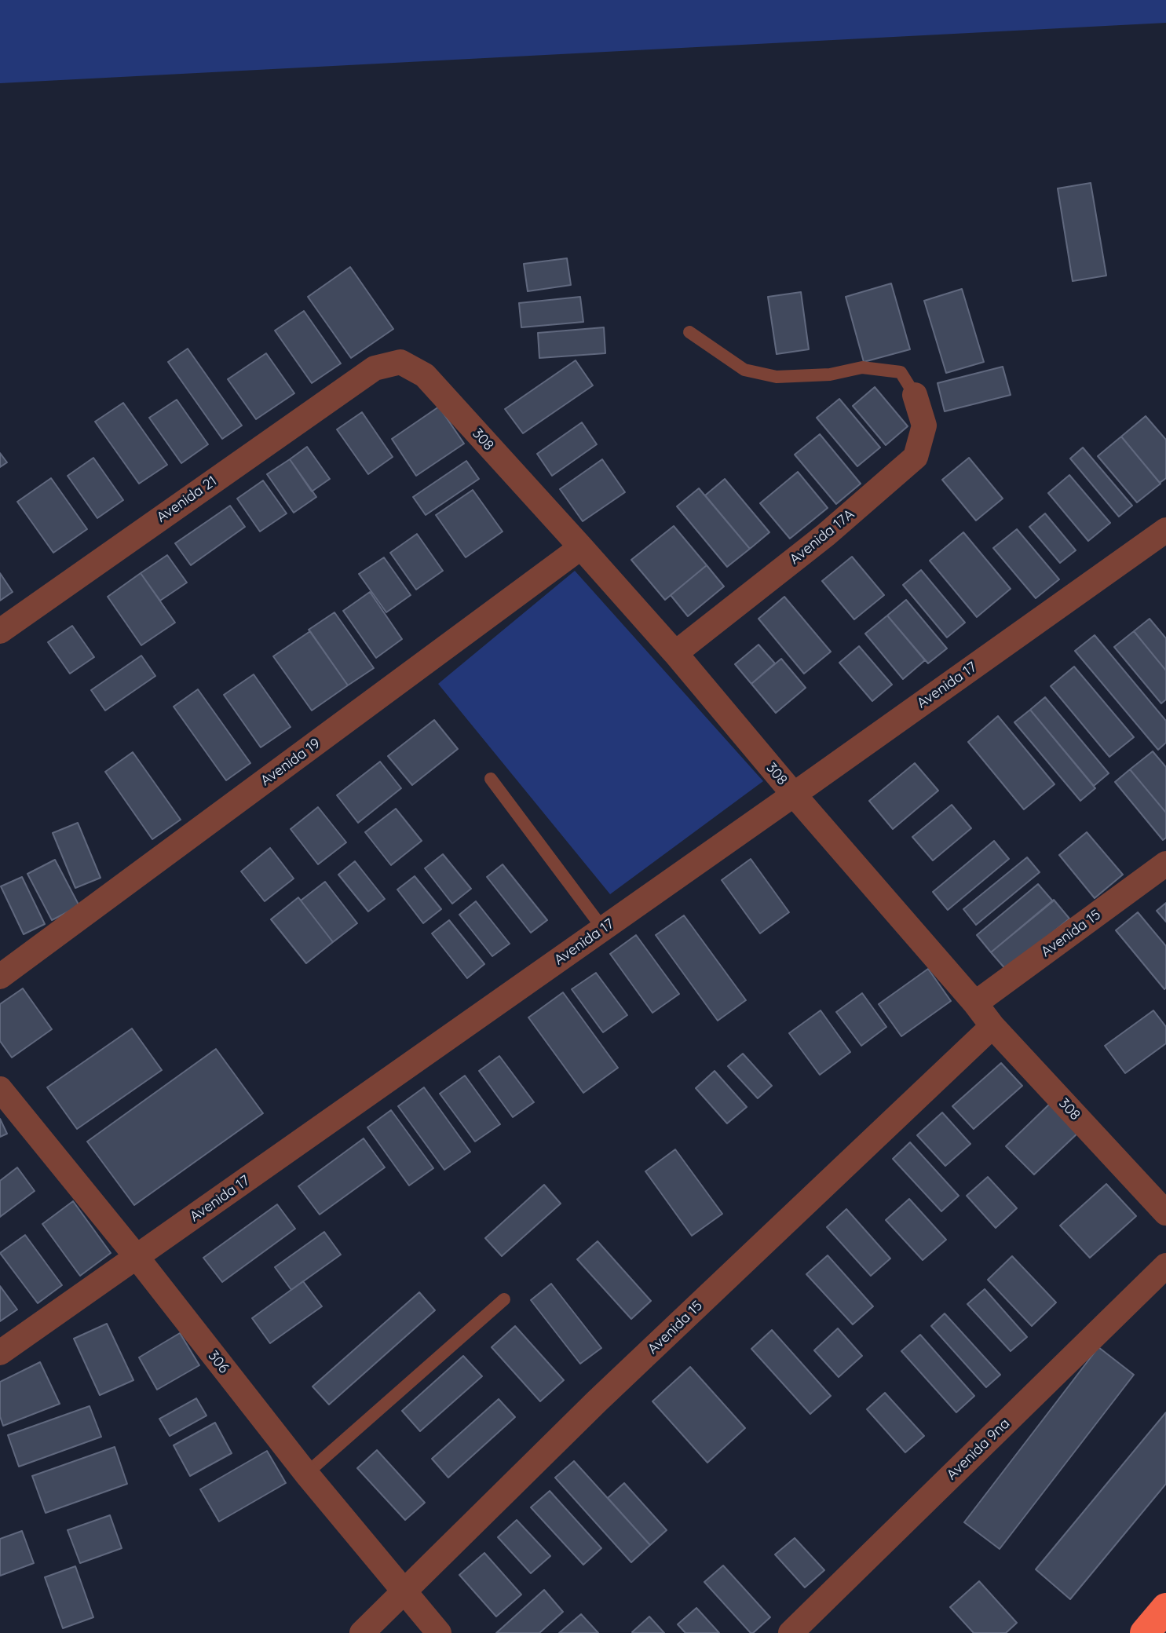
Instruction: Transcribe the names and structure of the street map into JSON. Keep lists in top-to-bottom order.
{
  "streets": {
    "street": [
      "308",
      "Avenida 21",
      "Avenida 17A",
      "Avenida 17",
      "Avenida 19",
      "Avenida 15",
      "306",
      "Avenida 9na"
    ]
  },
  "crossings": [
    ["308", "Avenida 21"],
    ["308", "Avenida 17A"],
    ["308", "Avenida 17"],
    ["308", "Avenida 19"],
    ["308", "Avenida 15"],
    ["Avenida 17", "306"],
    ["Avenida 15", "306"]
  ]
}
